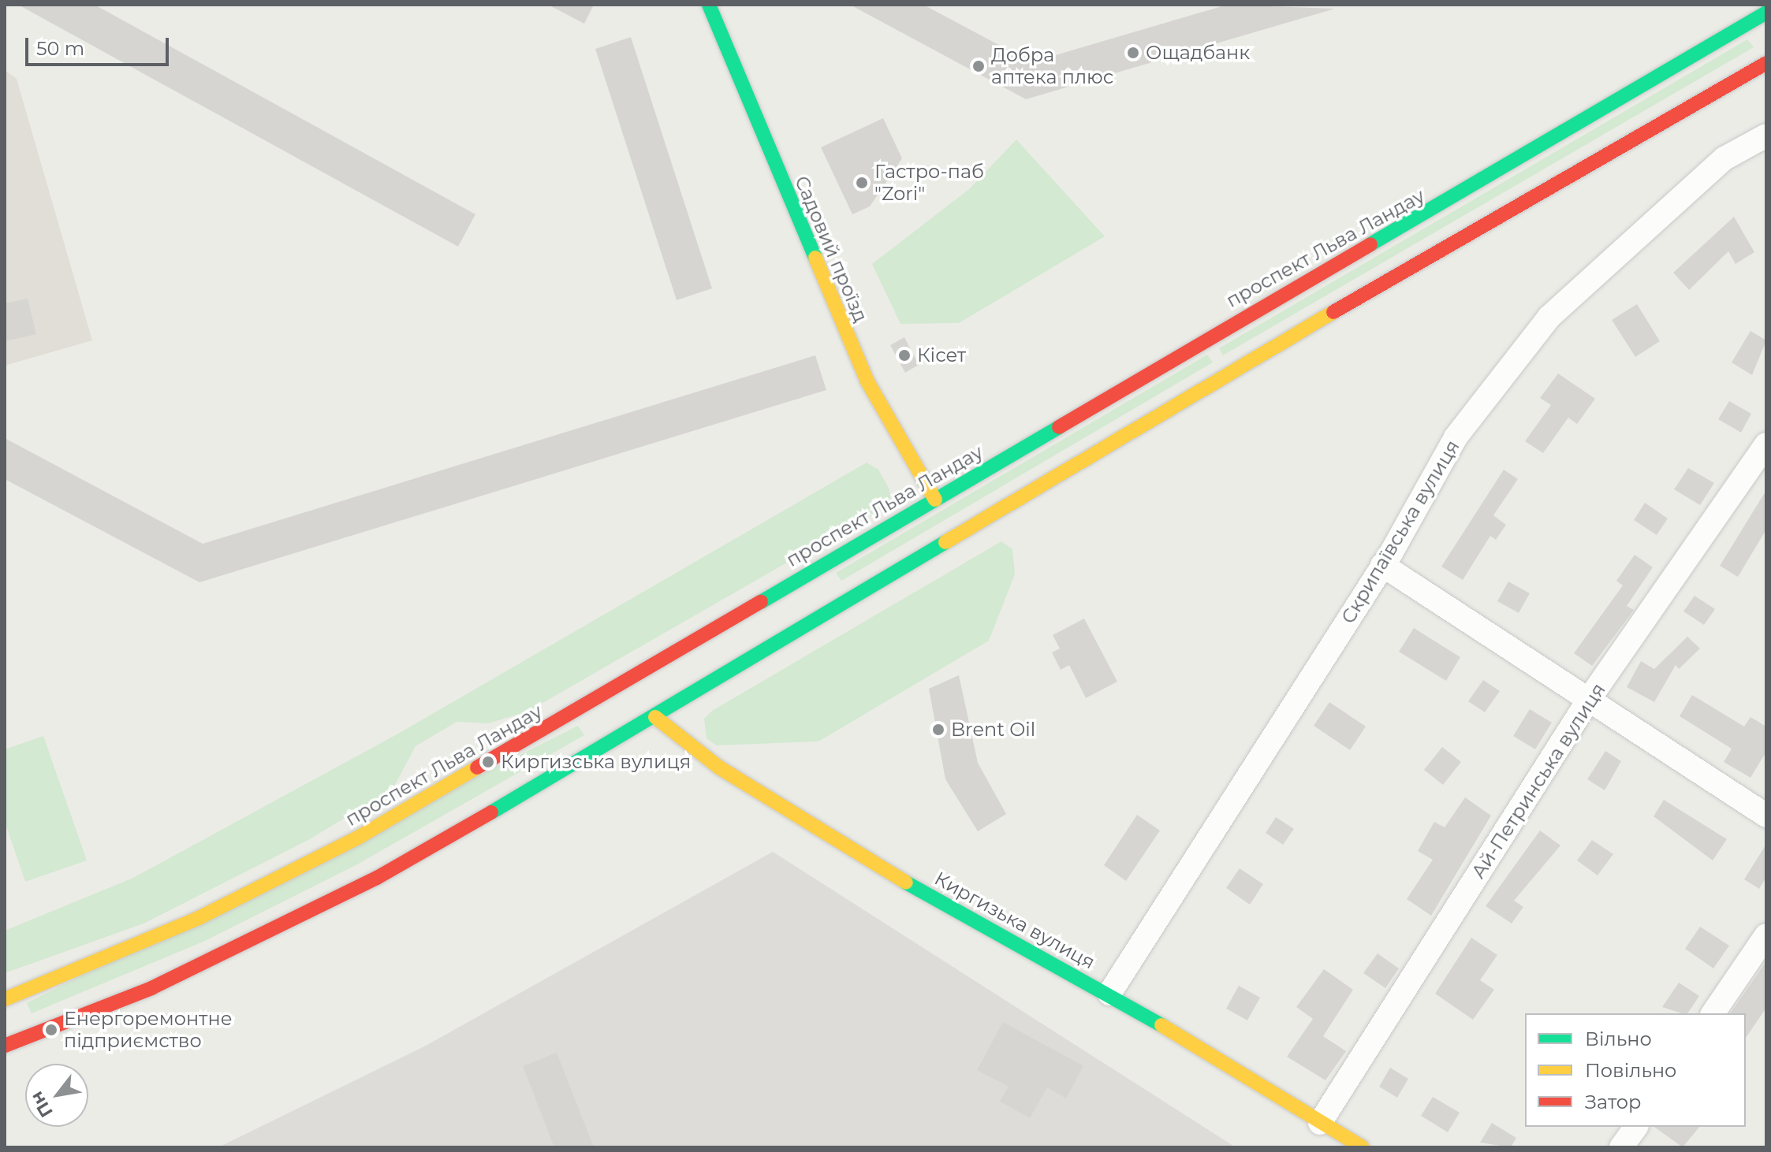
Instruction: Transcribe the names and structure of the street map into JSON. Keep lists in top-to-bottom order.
{
  "streets": {
    "main road": ["проспект Льва Ландау", "Садовий проїзд", "Киргизька вулиця"],
    "street": ["Скрипаївська вулиця", "Ай-Петринська вулиця"]
  },
  "crossings": [
    ["проспект Льва Ландау", "Садовий проїзд"],
    ["Скрипаївська вулиця", "Киргизька вулиця"],
    ["Ай-Петринська вулиця", "Киргизька вулиця"]
  ],
  "places": [
    "Ощадбанк",
    "Добра аптека плюс",
    "Гастро-паб \"Zori\"",
    "Кісет",
    "Brent Oil",
    "Киргизська вулиця",
    "Енергоремонтне підприємство"
  ],
  "legend": ["Вільно", "Повільно", "Затор"],
  "scale_bar": "50 m",
  "north": "bottom left"
}
